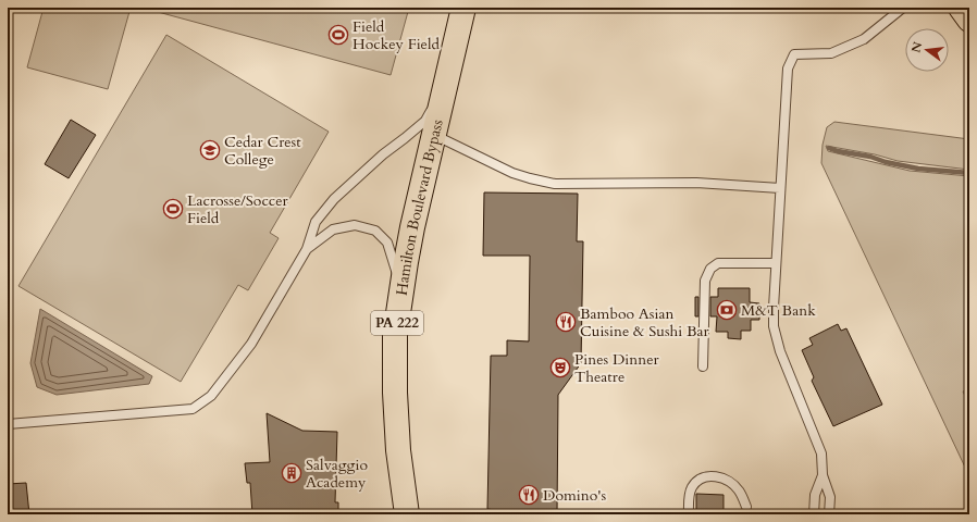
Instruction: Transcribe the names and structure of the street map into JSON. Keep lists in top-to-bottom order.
{
  "streets": {
    "main road": ["Hamilton Boulevard Bypass", "PA 222"]
  },
  "places": {
    "sports": ["Field Hockey Field", "Lacrosse/Soccer Field"],
    "school or university": ["Cedar Crest College"],
    "bank": ["M&T Bank"],
    "restaurant": ["Bamboo Asian Cuisine & Sushi Bar", "Domino's"],
    "theatre": ["Pines Dinner Theatre"],
    "building": ["Salvaggio Academy"]
  },
  "north": "left"
}
